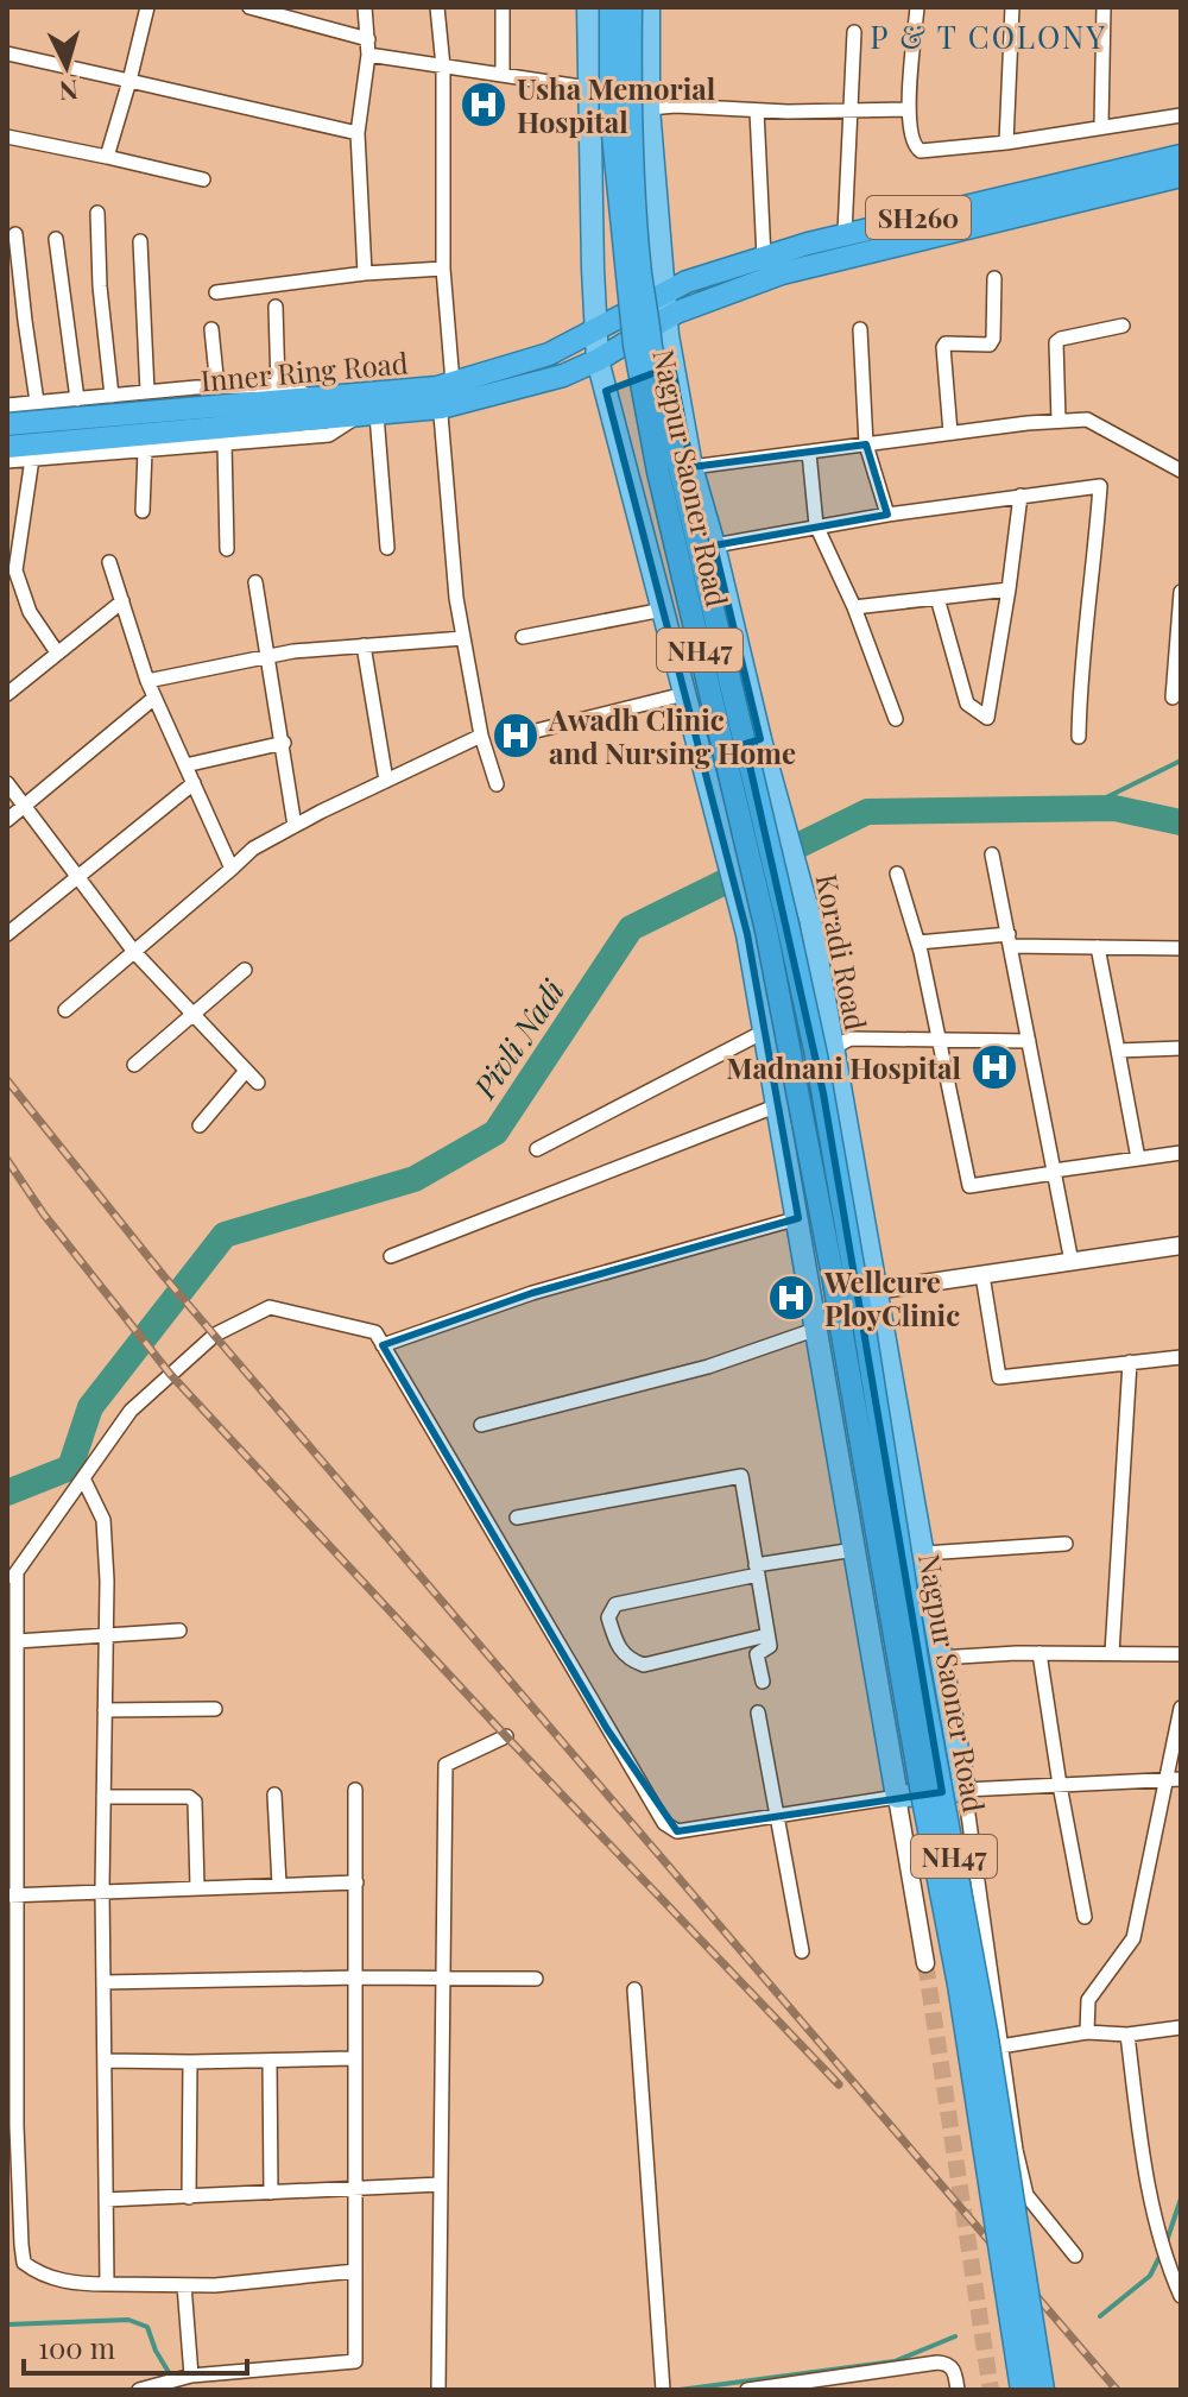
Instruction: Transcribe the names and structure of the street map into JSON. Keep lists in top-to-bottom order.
{
  "streets": {
    "highway": [
      "SH260",
      "Inner Ring Road",
      "Nagpur Saoner Road",
      "NH47",
      "Koradi Road"
    ]
  },
  "crossings": [
    ["SH260", "Inner Ring Road"],
    ["SH260", "Koradi Road"],
    ["Nagpur Saoner Road", "NH47"],
    ["Nagpur Saoner Road", "Koradi Road"]
  ],
  "districts": ["P & T COLONY"],
  "water": ["Pivli Nadi"],
  "places": {
    "hospital": [
      "Usha Memorial Hospital",
      "Awadh Clinic and Nursing Home",
      "Madnani Hospital",
      "Wellcure PloyClinic"
    ]
  },
  "scale_bar": "100 m",
  "north": "bottom"
}
